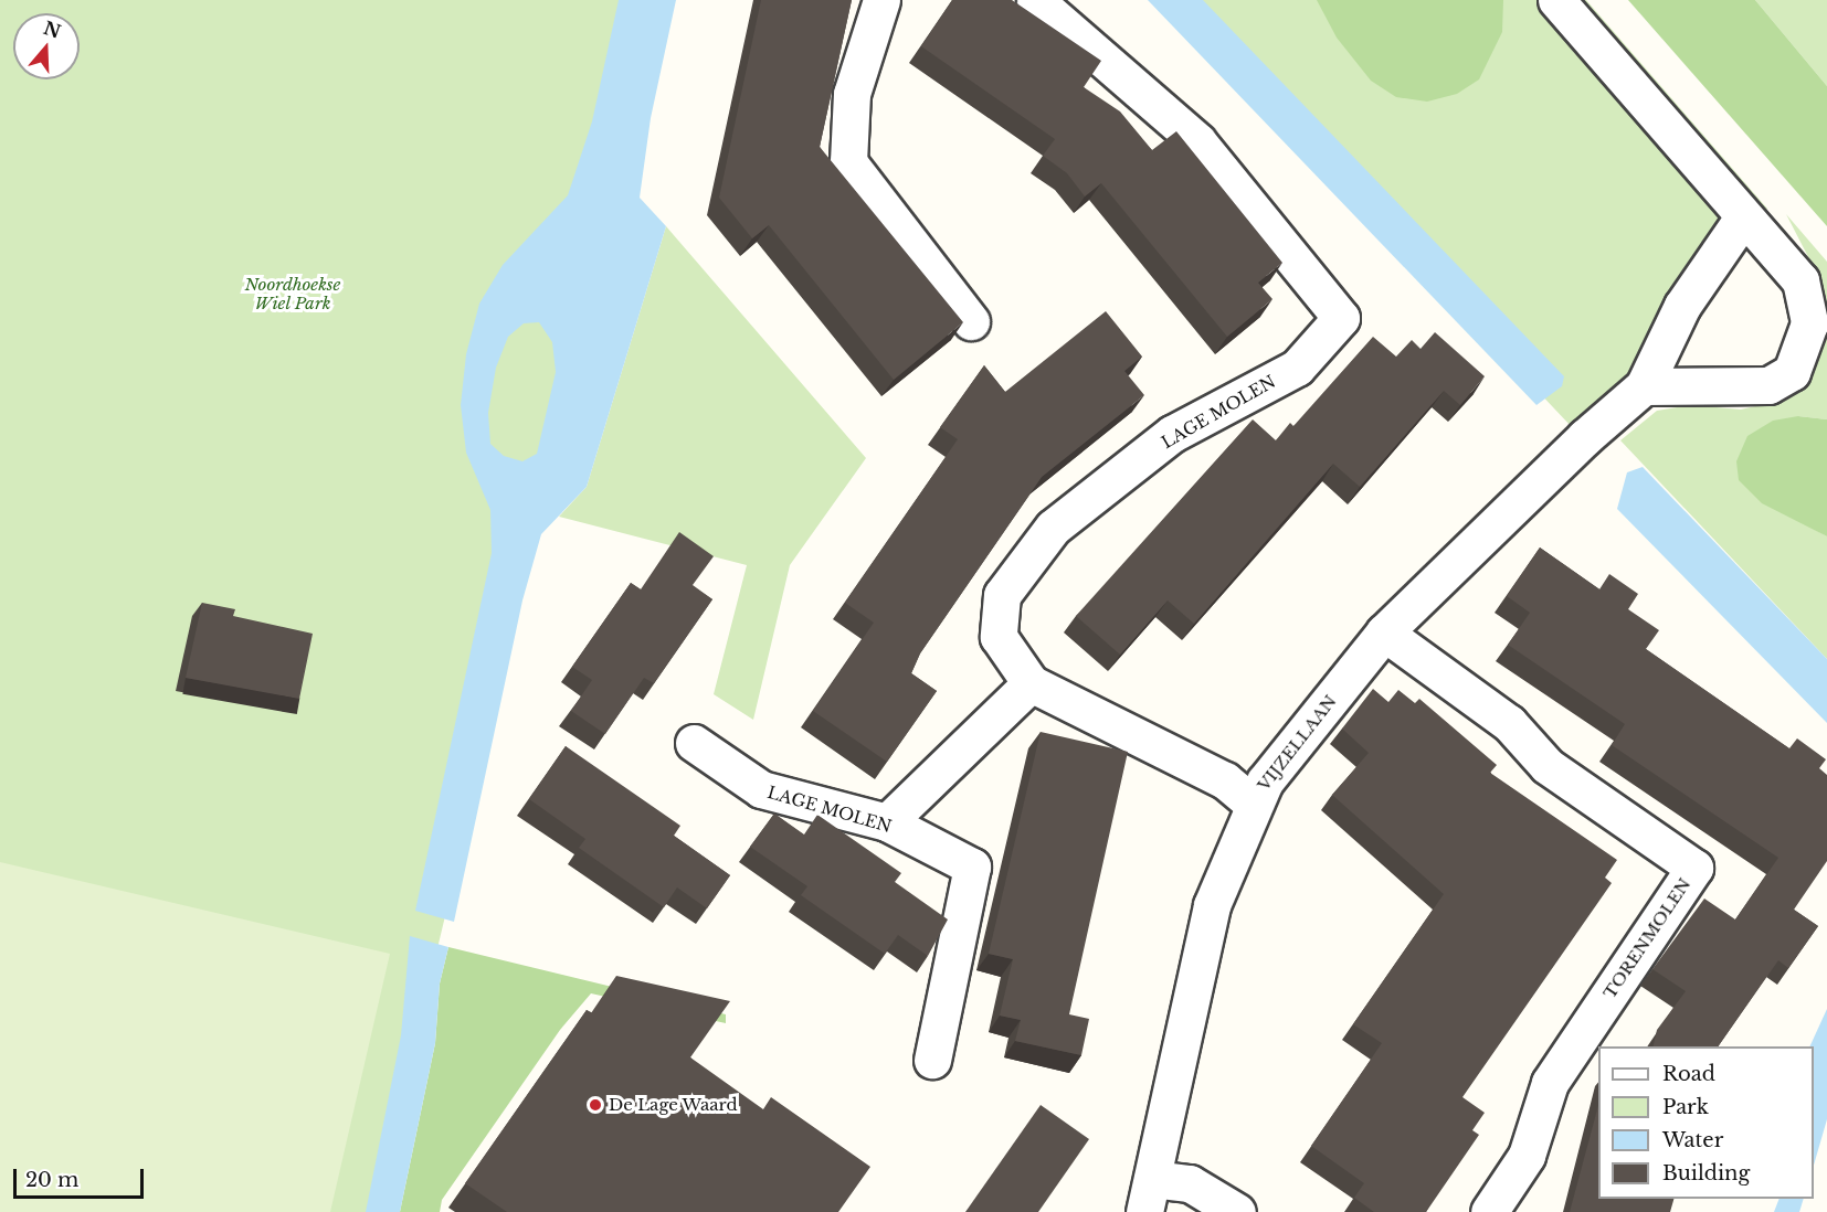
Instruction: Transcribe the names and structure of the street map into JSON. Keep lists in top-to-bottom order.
{
  "streets": {
    "street": ["LAGE MOLEN", "VIJZELLAAN", "TORENMOLEN"]
  },
  "crossings": [
    ["LAGE MOLEN", "VIJZELLAAN"],
    ["VIJZELLAAN", "TORENMOLEN"]
  ],
  "parks": ["Noordhoekse Wiel Park"],
  "places": ["De Lage Waard"],
  "legend": [
    "Road",
    "Park",
    "Water",
    "Building"
  ],
  "scale_bar": "20 m",
  "north": "top"
}
